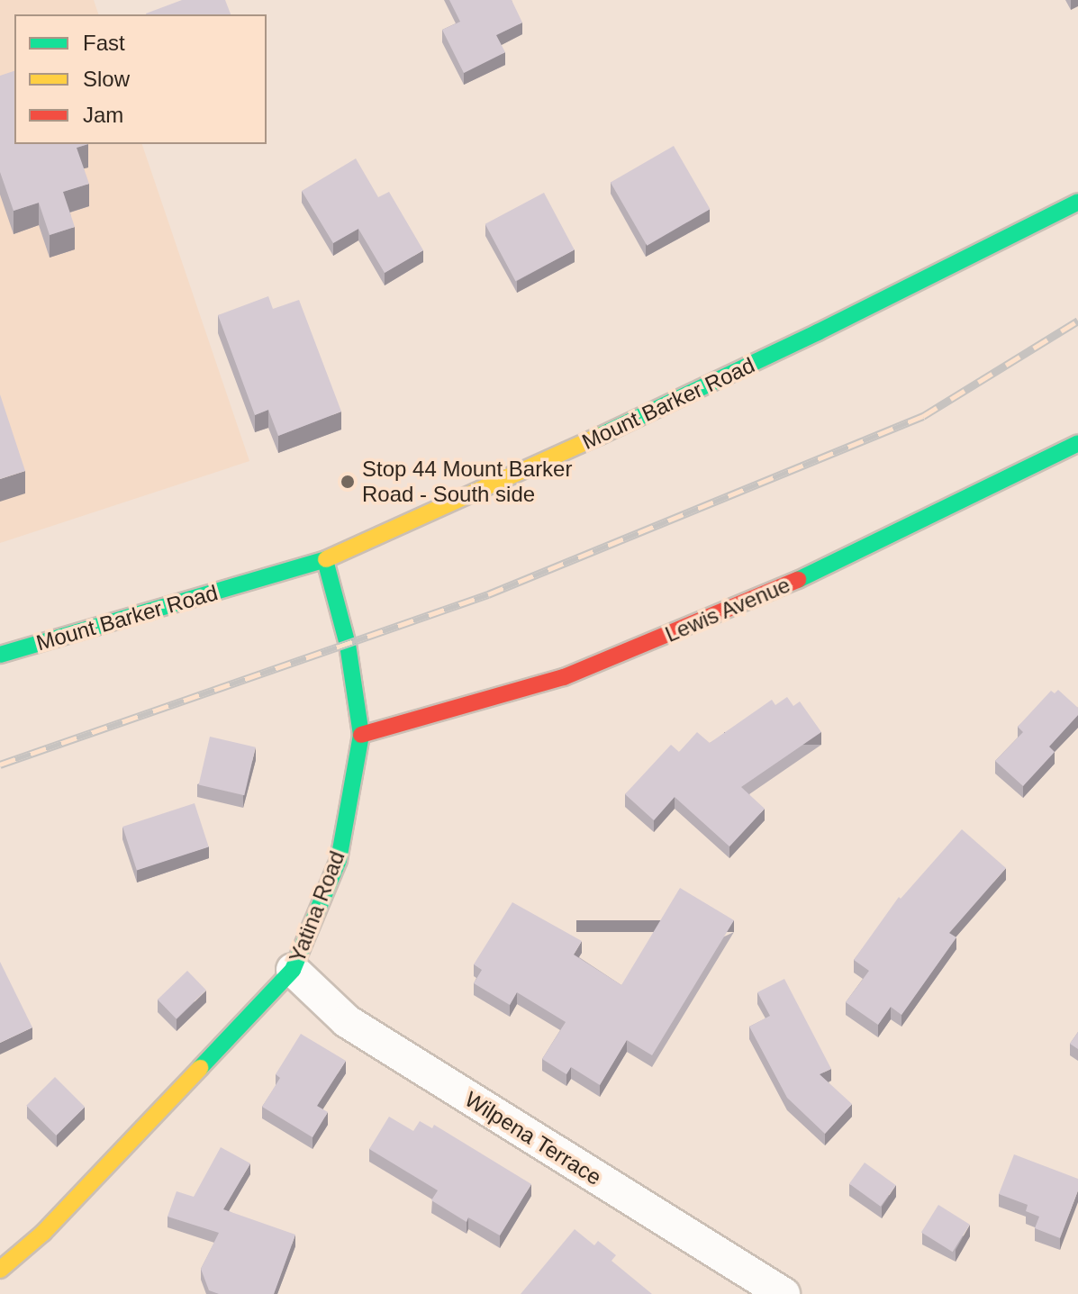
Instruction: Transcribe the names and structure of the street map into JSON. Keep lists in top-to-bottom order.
{
  "streets": {
    "street": [
      "Mount Barker Road",
      "Lewis Avenue",
      "Yatina Road",
      "Wilpena Terrace"
    ]
  },
  "crossings": [
    ["Mount Barker Road", "Yatina Road"],
    ["Lewis Avenue", "Yatina Road"],
    ["Yatina Road", "Wilpena Terrace"]
  ],
  "places": ["Stop 44 Mount Barker Road - South side"],
  "legend": ["Fast", "Slow", "Jam"]
}
